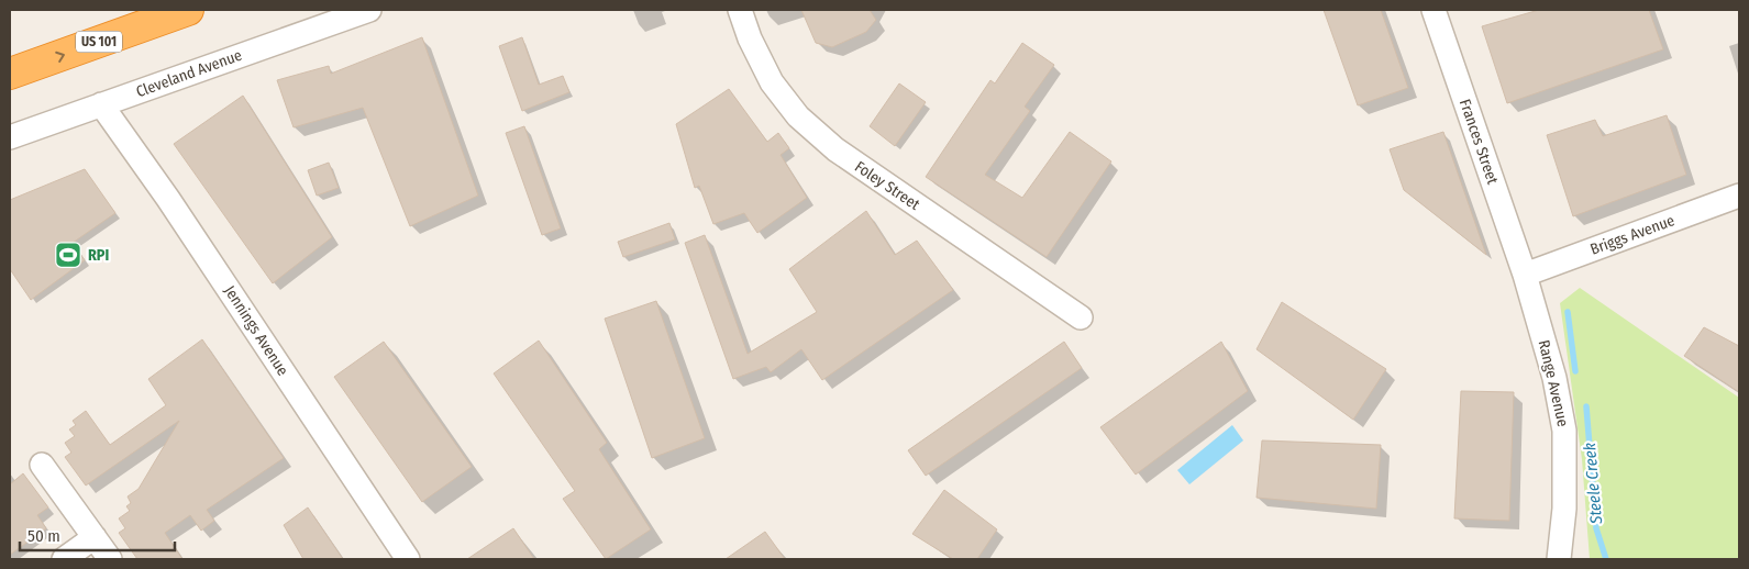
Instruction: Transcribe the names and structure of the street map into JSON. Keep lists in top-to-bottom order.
{
  "streets": {
    "highway": ["US 101"],
    "street": [
      "Cleveland Avenue",
      "Frances Street",
      "Foley Street",
      "Briggs Avenue",
      "Jennings Avenue",
      "Range Avenue"
    ]
  },
  "crossings": [
    ["Cleveland Avenue", "Jennings Avenue"],
    ["Frances Street", "Briggs Avenue"],
    ["Frances Street", "Range Avenue"],
    ["Briggs Avenue", "Range Avenue"]
  ],
  "water": ["Steele Creek"],
  "places": {
    "sports": ["RPI"]
  },
  "scale_bar": "50 m"
}
